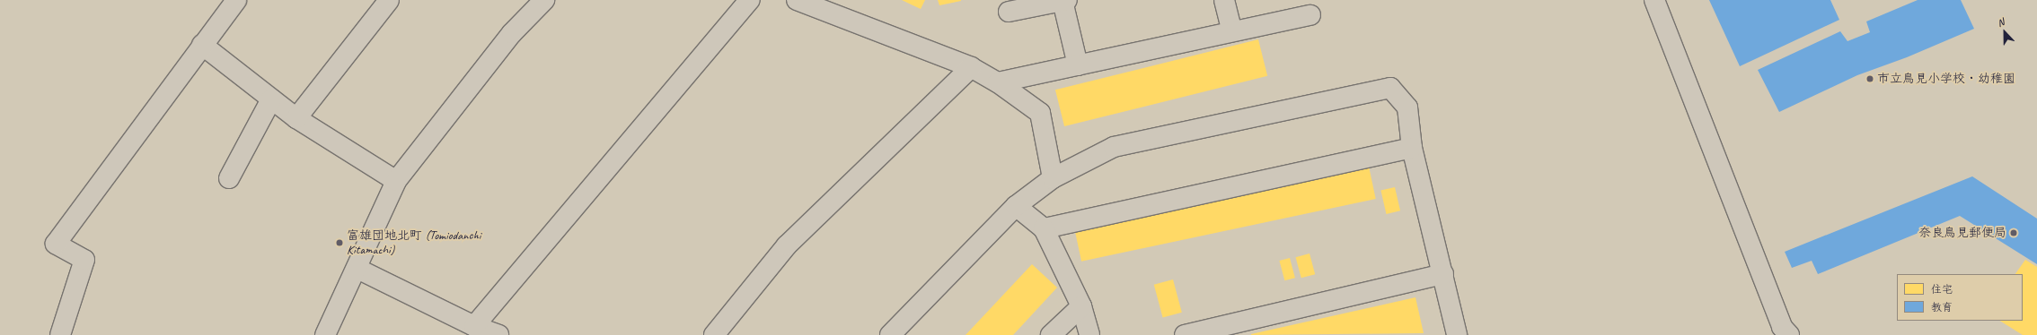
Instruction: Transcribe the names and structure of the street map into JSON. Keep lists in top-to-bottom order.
{
  "places": ["市立鳥見小学校・幼稚園", "奈良鳥見郵便局", "富雄団地北町 (Tomiodanchi Kitamachi)"],
  "legend": ["住宅", "教育"],
  "north": "top"
}
